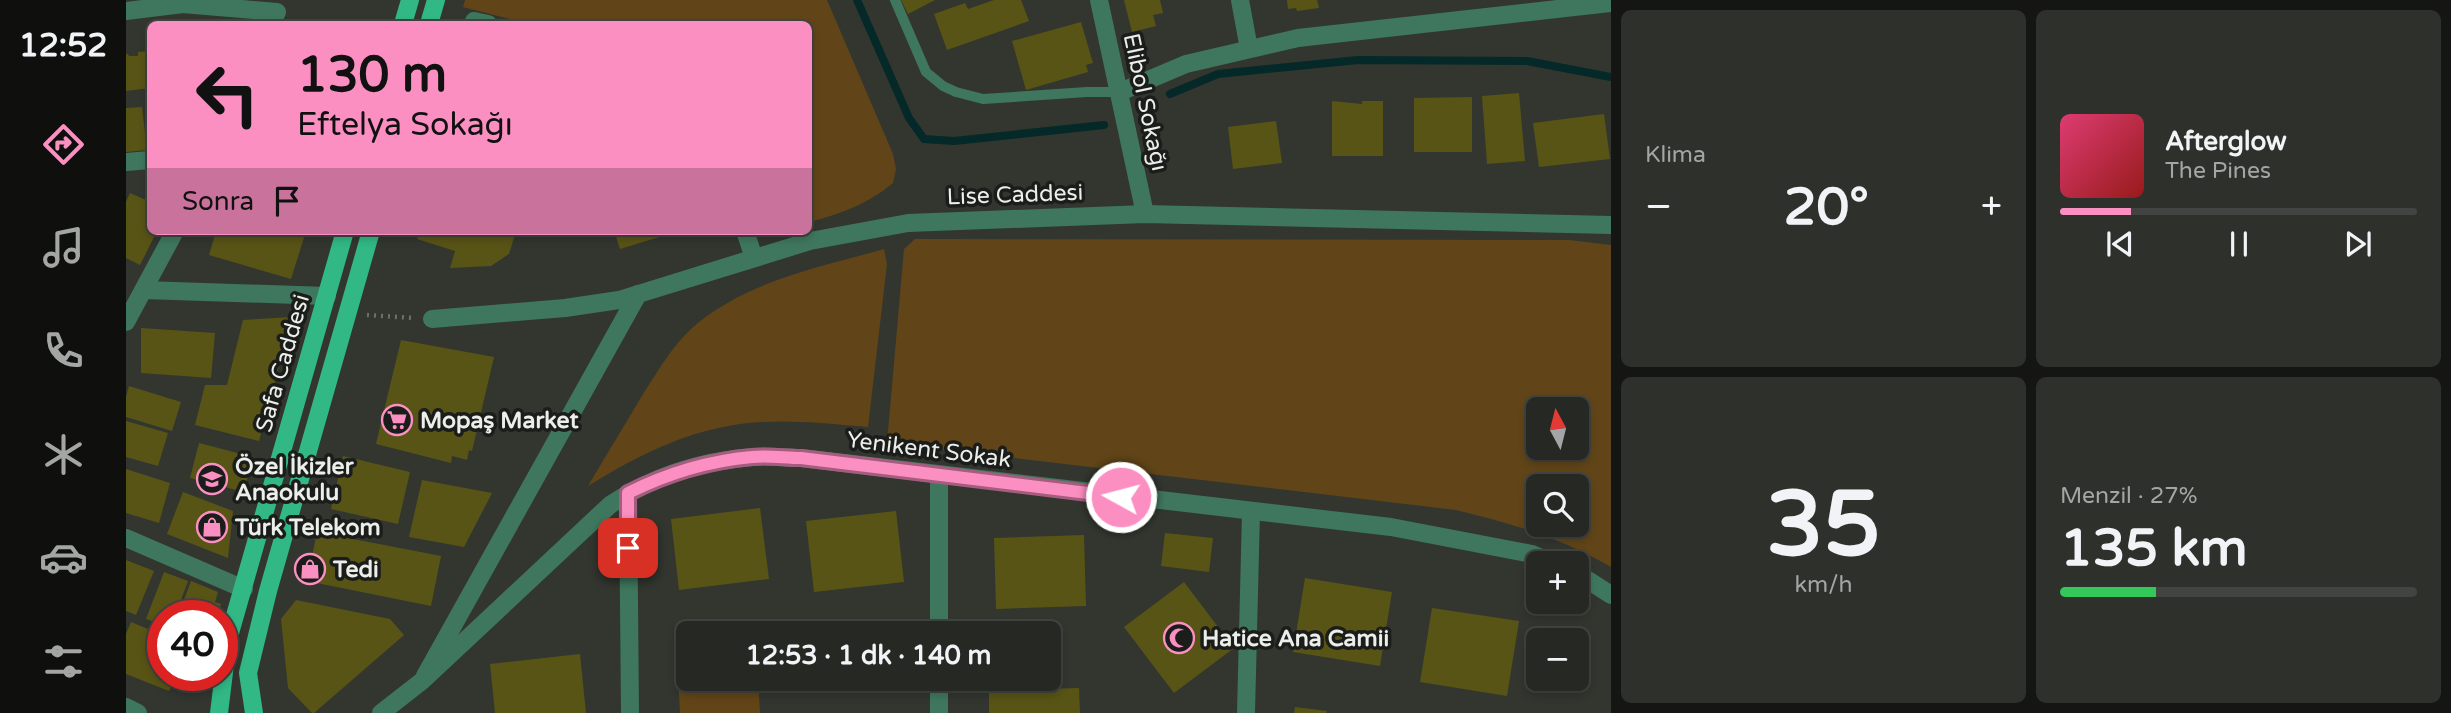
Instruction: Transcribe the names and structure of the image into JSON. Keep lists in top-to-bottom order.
{
  "streets": {
    "main road": ["Safa Caddesi"],
    "street": ["Elibol Sokağı", "Lise Caddesi", "Yenikent Sokak"]
  },
  "crossings": [
    ["Elibol Sokağı", "Lise Caddesi"]
  ],
  "places": {
    "supermarket": ["Mopaş Market"],
    "school or university": ["Özel İkizler Anaokulu"],
    "shop": ["Türk Telekom", "Tedi"],
    "mosque": ["Hatice Ana Camii"]
  },
  "north": "top",
  "page": {
    "tabs": "12:52",
    "tile": [
      "Klima",
      ["35", "km/h"],
      ["Menzil · 27%", "135 km"]
    ],
    "turn": ["130 m", "Eftelya Sokağı"],
    "song": ["Afterglow", "The Pines"],
    "then": "Sonra",
    "heat": ["−", "20°", "+"],
    "map_buttons": ["+", "−"],
    "limit": "40",
    "trip": "12:53 · 1 dk · 140 m"
  }
}
